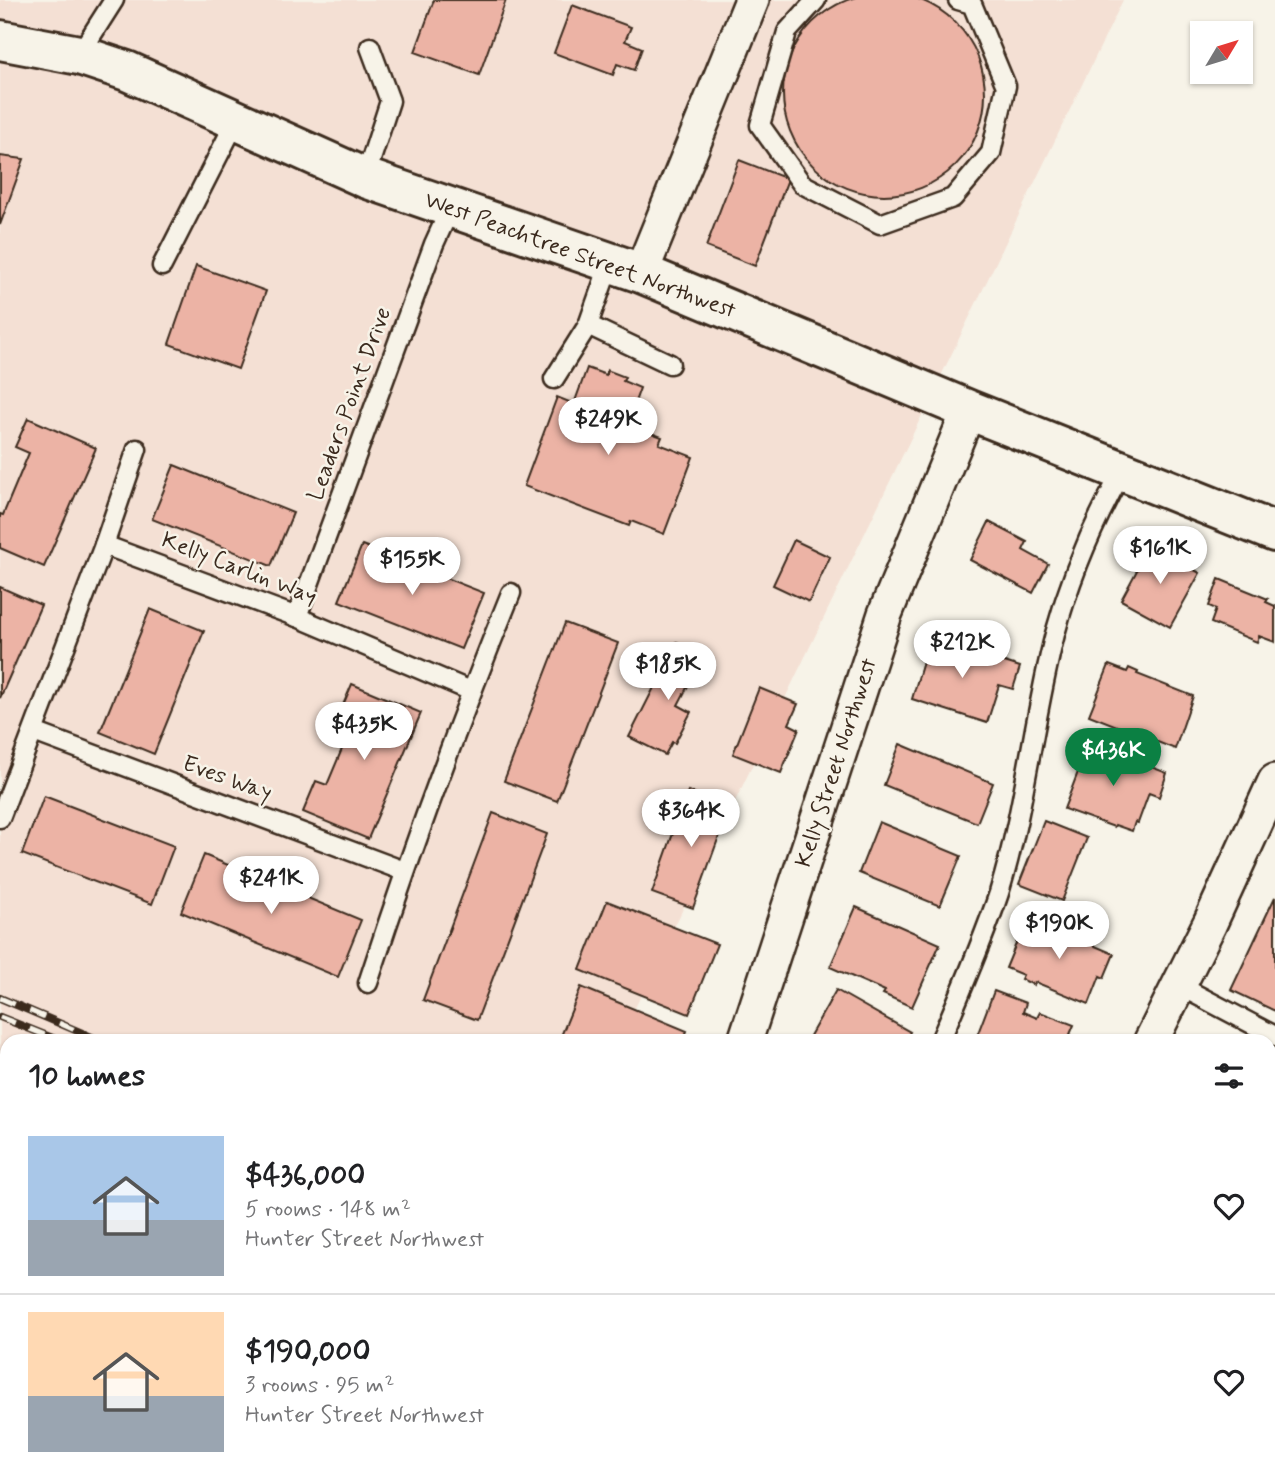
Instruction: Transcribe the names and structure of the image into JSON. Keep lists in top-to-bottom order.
{
  "streets": {
    "street": ["West Peachtree Street Northwest", "Kelly Street Northwest"],
    "lane": ["Leaders Point Drive", "Kelly Carlin Way", "Eves Way"]
  },
  "crossings": [
    ["West Peachtree Street Northwest", "Leaders Point Drive"],
    ["West Peachtree Street Northwest", "Kelly Street Northwest"],
    ["Leaders Point Drive", "Kelly Carlin Way"]
  ],
  "north": "top right",
  "page": {
    "price": [
      "$249K",
      "$161K",
      "$155K",
      "$212K",
      "$185K",
      "$435K",
      "$436K",
      "$364K",
      "$241K",
      "$190K"
    ],
    "heading": "10 homes",
    "list": [
      {
        "name": "$436,000",
        "note": "5 rooms · 148 m² · Hunter Street Northwest"
      },
      {
        "name": "$190,000",
        "note": "3 rooms · 95 m² · Hunter Street Northwest"
      }
    ]
  }
}
